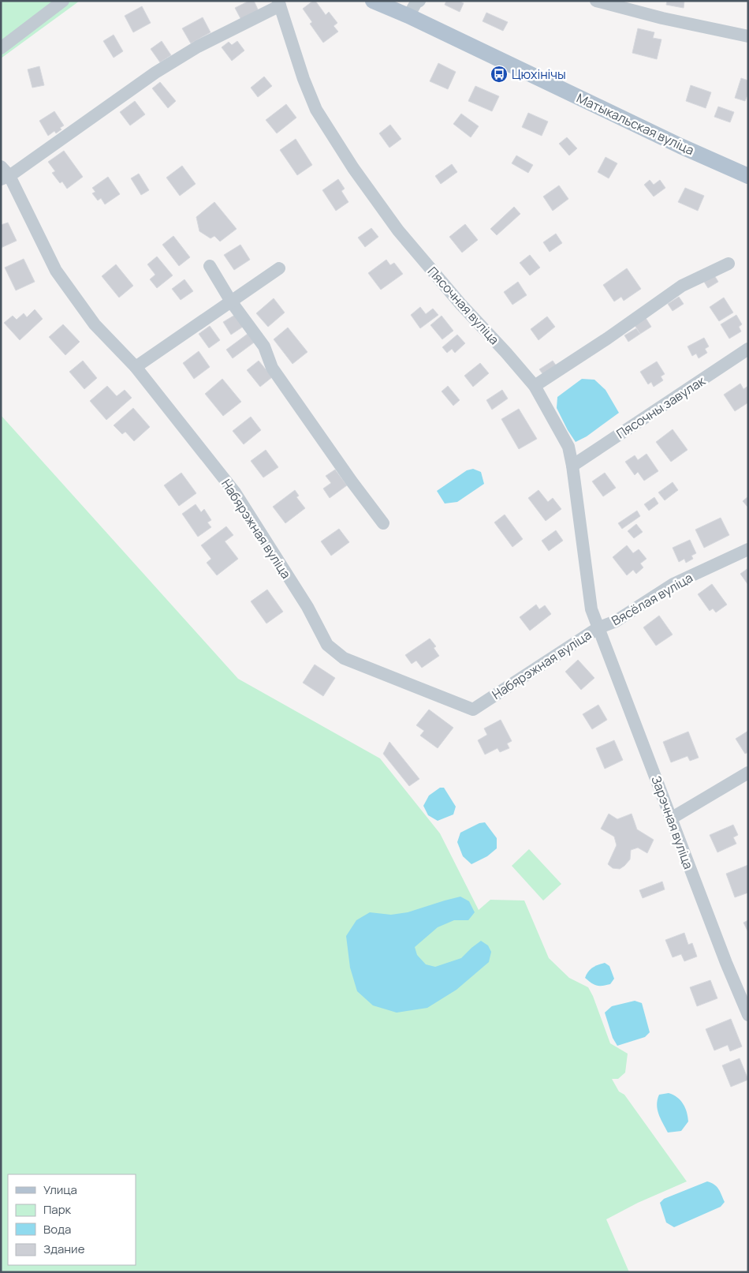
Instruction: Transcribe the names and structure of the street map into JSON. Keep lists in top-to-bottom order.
{
  "streets": {
    "main road": ["Матыкальская вуліца"],
    "street": [
      "Пясочная вуліца",
      "Пясочны завулак",
      "Набярэжная вуліца",
      "Вясёлая вуліца",
      "Зарэчная вуліца"
    ]
  },
  "crossings": [
    ["Пясочная вуліца", "Пясочны завулак"],
    ["Пясочная вуліца", "Набярэжная вуліца"],
    ["Пясочная вуліца", "Вясёлая вуліца"],
    ["Пясочная вуліца", "Зарэчная вуліца"],
    ["Набярэжная вуліца", "Вясёлая вуліца"],
    ["Набярэжная вуліца", "Зарэчная вуліца"],
    ["Вясёлая вуліца", "Зарэчная вуліца"]
  ],
  "places": {
    "bus stop": ["Цюхінічы"]
  },
  "legend": [
    "Улица",
    "Парк",
    "Вода",
    "Здание"
  ]
}
